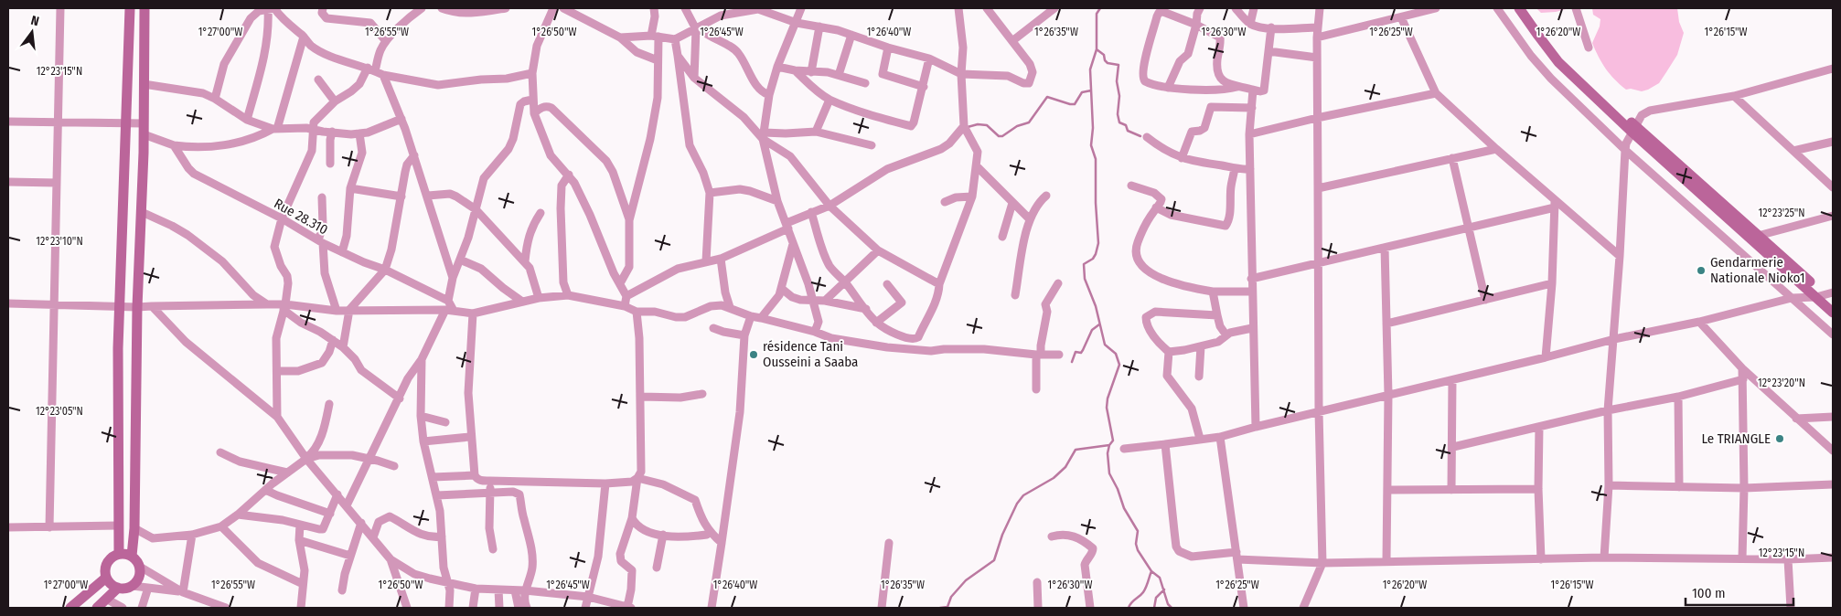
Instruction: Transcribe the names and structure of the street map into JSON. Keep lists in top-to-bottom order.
{
  "streets": {
    "street": ["Rue 28.310"]
  },
  "places": ["Gendarmerie Nationale Nioko1", "résidence Tani Ousseini a Saaba", "Le TRIANGLE"],
  "scale_bar": "100 m",
  "north": "top",
  "coordinates": [
    "1°27'00\"W",
    "1°26'55\"W",
    "1°26'50\"W",
    "1°26'45\"W",
    "1°26'40\"W",
    "1°26'30\"W",
    "1°26'25\"W",
    "1°26'20\"W",
    "1°26'15\"W",
    "1°26'35\"W",
    "12°23'15\"N",
    "12°23'25\"N",
    "12°23'10\"N",
    "12°23'20\"N",
    "12°23'05\"N"
  ]
}
